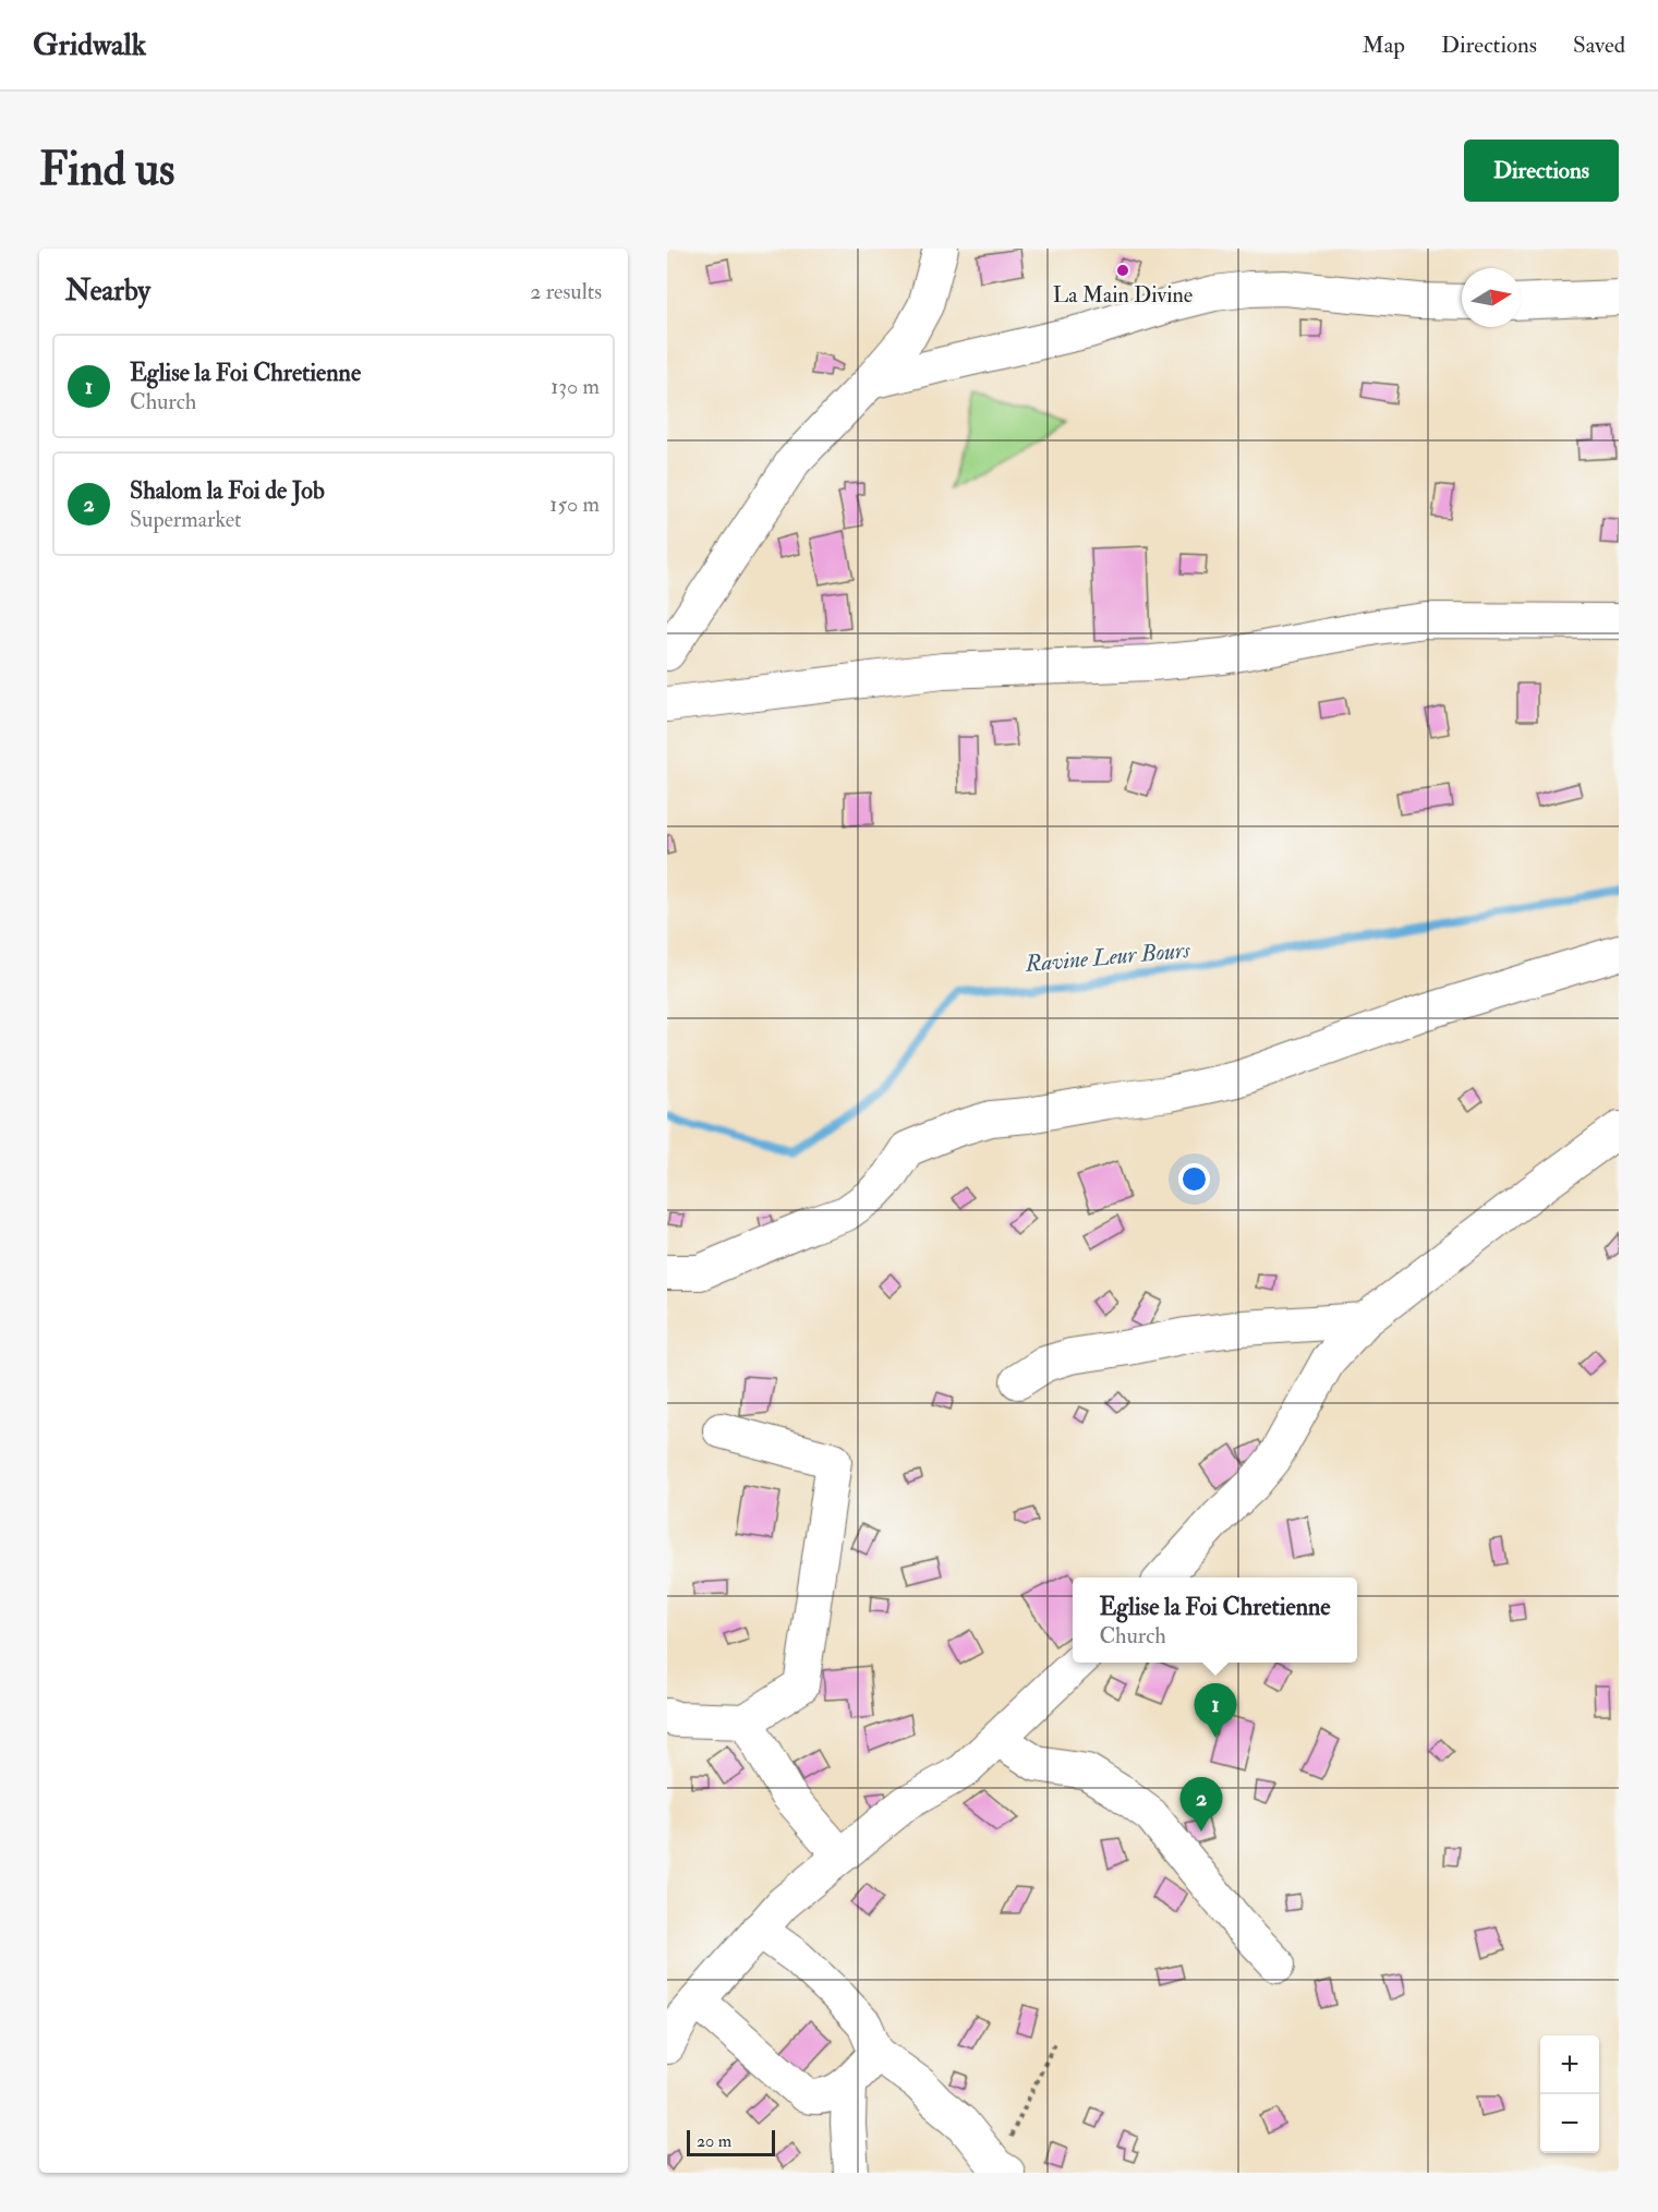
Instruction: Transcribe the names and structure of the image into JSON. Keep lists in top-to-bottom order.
{
  "water": ["Ravine Leur Bours"],
  "places": ["La Main Divine"],
  "scale_bar": "20 m",
  "north": "right",
  "page": {
    "header": "Gridwalk",
    "nav": ["Map", "Directions", "Saved"],
    "buttons": "Directions",
    "title": "Find us",
    "heading": ["Nearby", "2 results"],
    "list": [
      {
        "mark": "1",
        "name": "Eglise la Foi Chretienne",
        "note": "Church",
        "value": "130 m"
      },
      {
        "mark": "2",
        "name": "Shalom la Foi de Job",
        "note": "Supermarket",
        "value": "150 m"
      }
    ],
    "popup": ["Eglise la Foi Chretienne", "Church"],
    "pins": ["1", "2"],
    "map_buttons": ["+", "−"],
    "scale": "20 m"
  }
}
